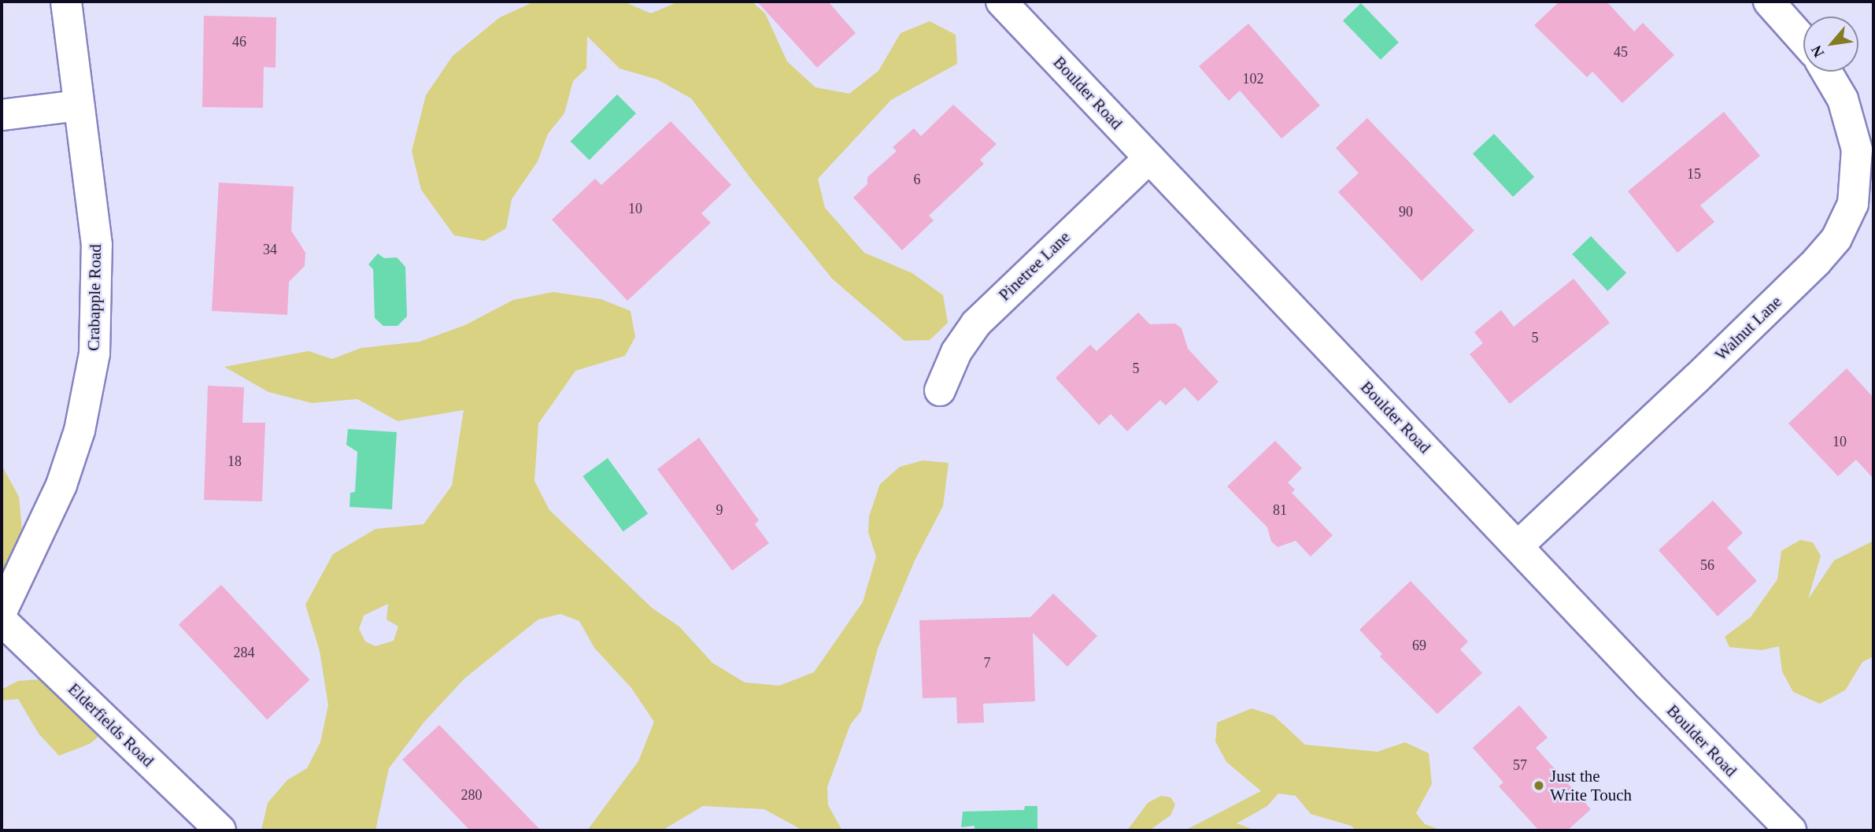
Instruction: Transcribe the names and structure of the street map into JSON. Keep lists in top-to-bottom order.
{
  "streets": {
    "street": [
      "Boulder Road",
      "Pinetree Lane",
      "Crabapple Road",
      "Walnut Lane",
      "Elderfields Road"
    ]
  },
  "crossings": [
    ["Boulder Road", "Pinetree Lane"],
    ["Boulder Road", "Walnut Lane"]
  ],
  "places": ["Just the Write Touch"],
  "house_numbers": [
    "46",
    "45",
    "102",
    "15",
    "6",
    "10",
    "90",
    "34",
    "5",
    "5",
    "10",
    "18",
    "9",
    "81",
    "56",
    "69",
    "284",
    "7",
    "57",
    "280"
  ],
  "north": "bottom left"
}
